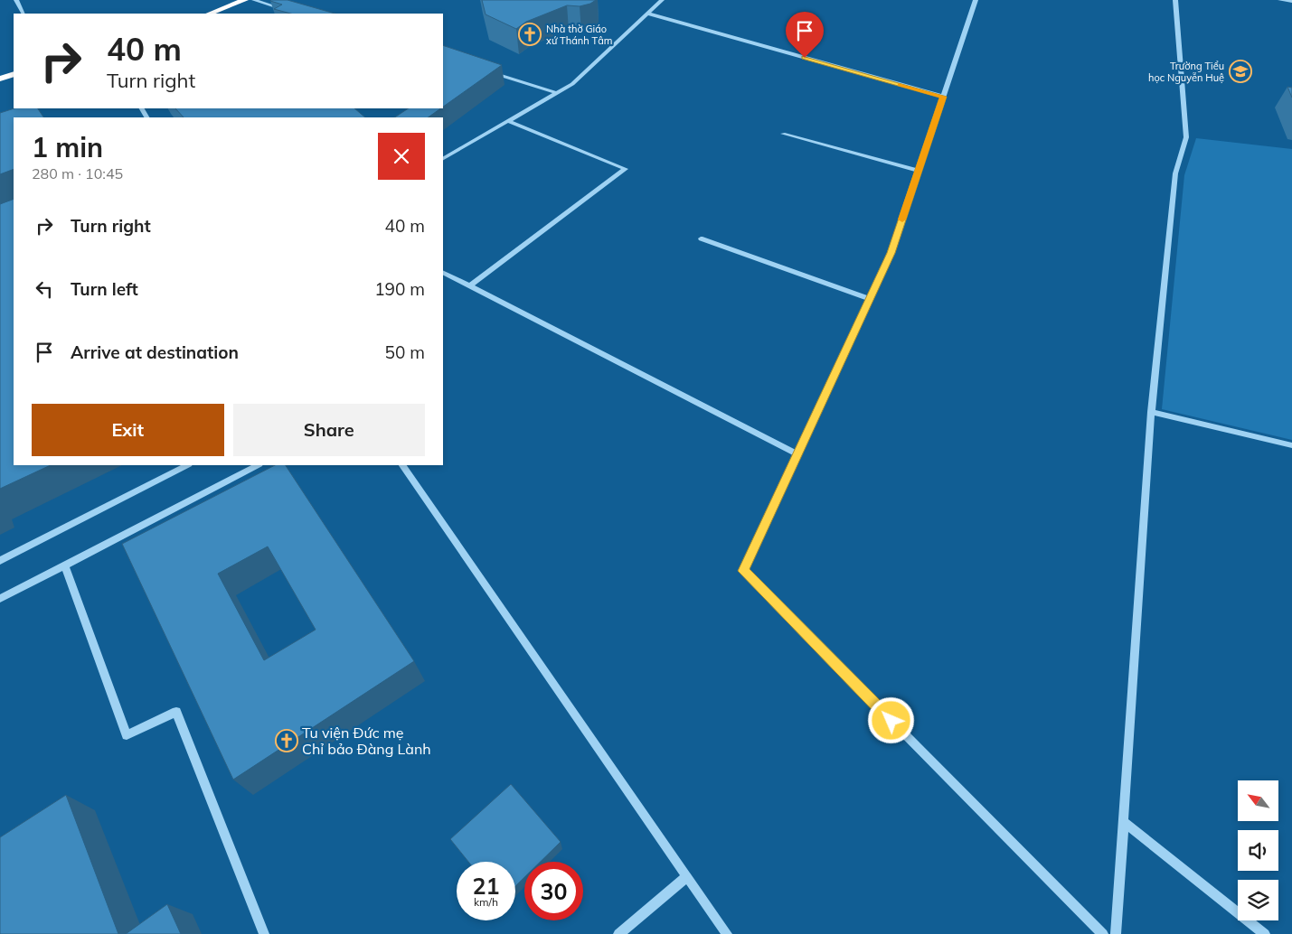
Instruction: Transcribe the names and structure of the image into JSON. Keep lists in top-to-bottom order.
{
  "places": {
    "church": ["Nhà thờ Giáo xứ Thánh Tâm", "Tu viện Đức mẹ Chỉ bảo Đàng Lành"],
    "school or university": ["Trường Tiểu học Nguyễn Huệ"]
  },
  "north": "top left",
  "page": {
    "turn": ["40 m", "Turn right"],
    "heading": ["1 min", "280 m · 10:45"],
    "list": [
      {
        "name": "Turn right",
        "value": "40 m"
      },
      {
        "name": "Turn left",
        "value": "190 m"
      },
      {
        "name": "Arrive at destination",
        "value": "50 m"
      }
    ],
    "buttons": ["Exit", "Share"],
    "speed": "21 km/h",
    "limit": "30"
  }
}
